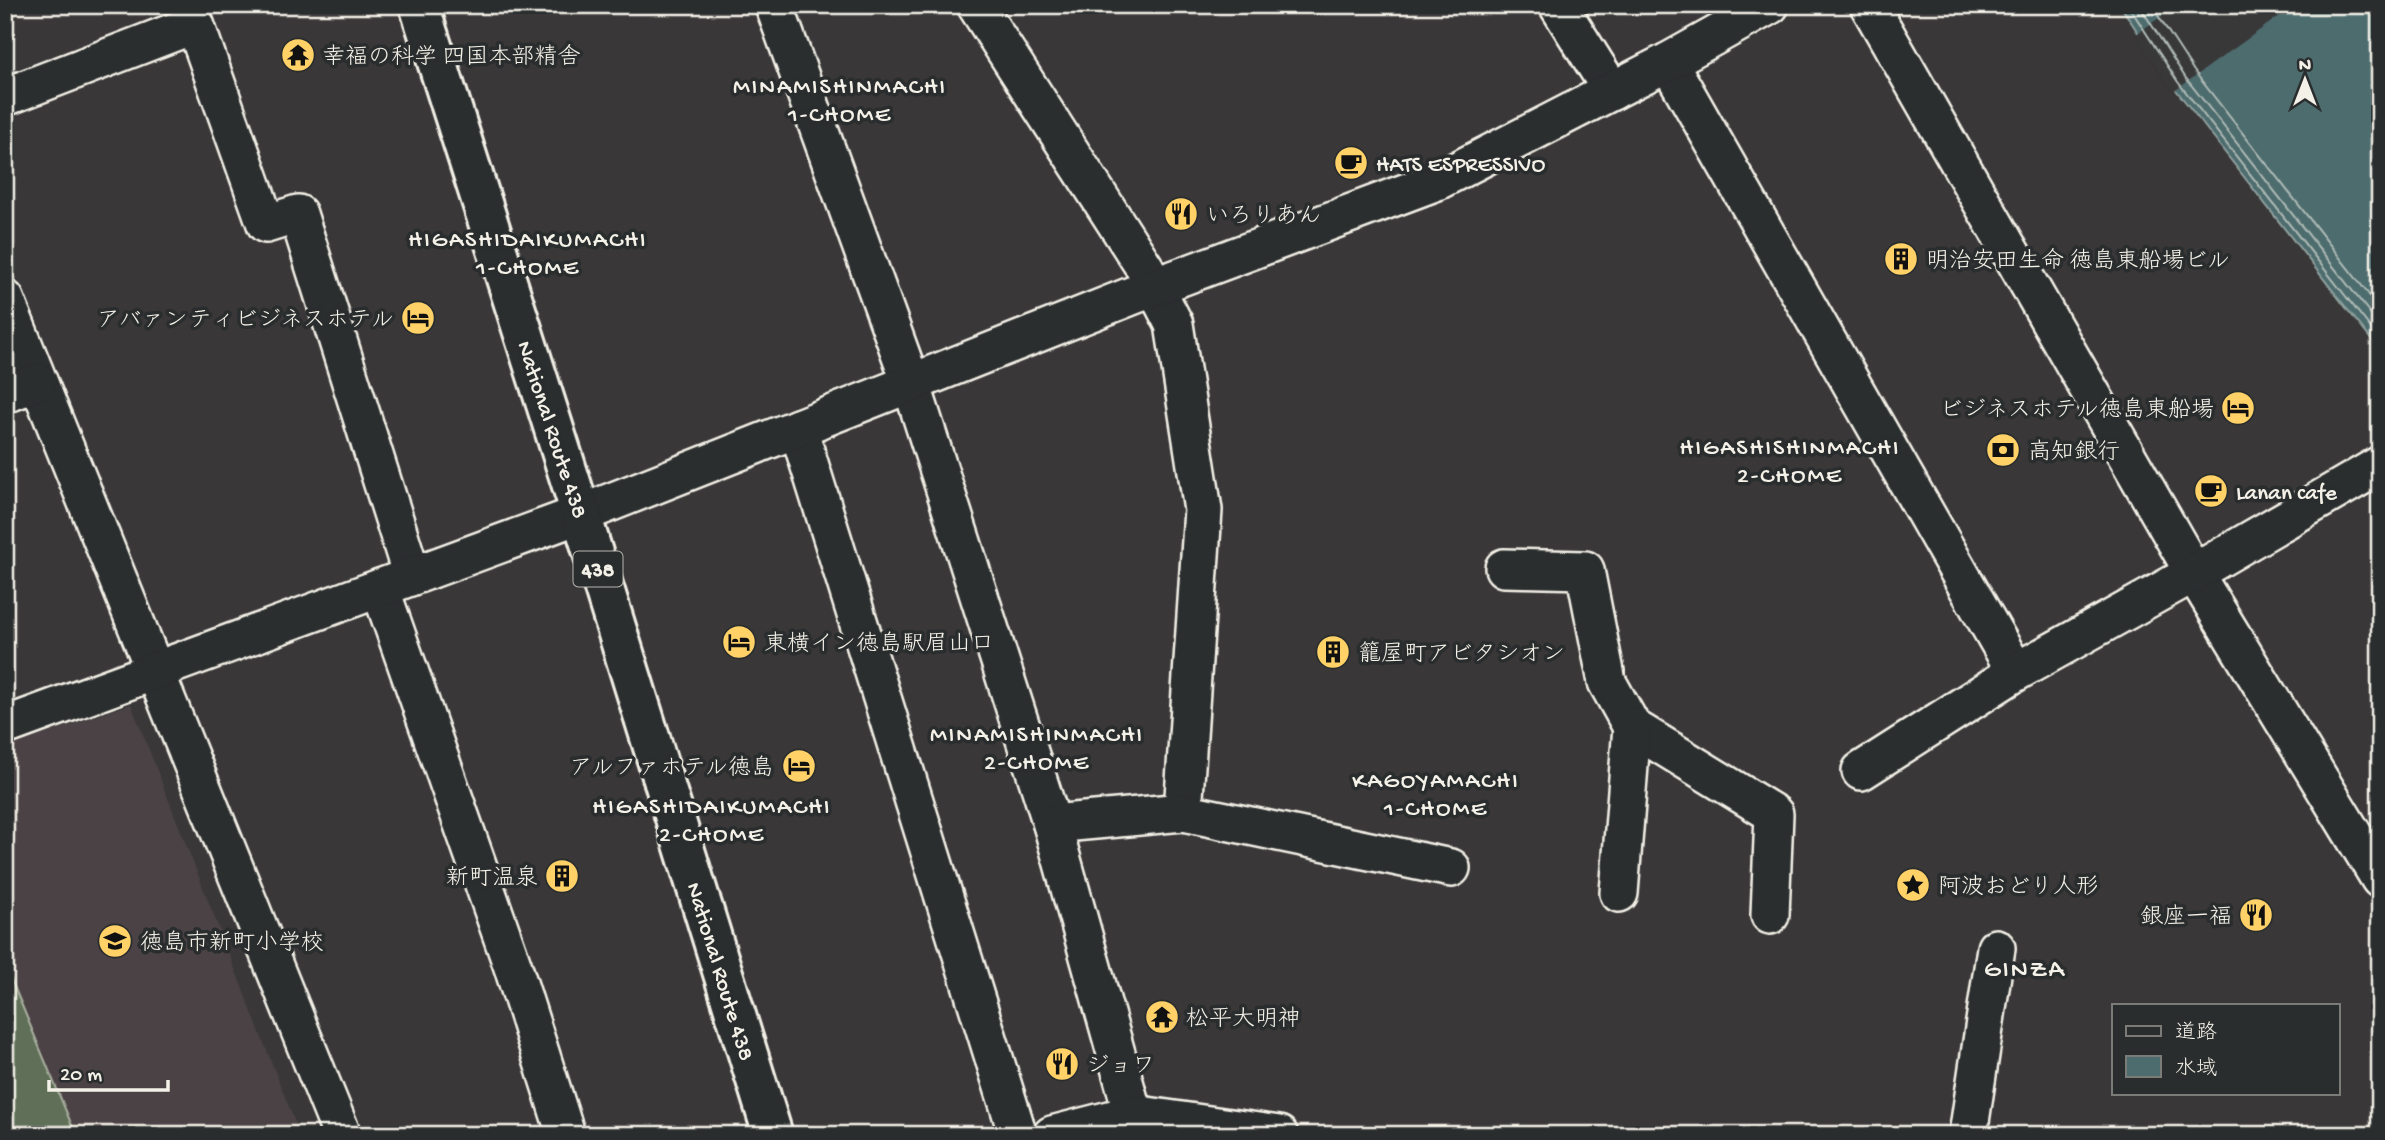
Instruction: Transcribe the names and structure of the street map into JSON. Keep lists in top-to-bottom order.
{
  "streets": {
    "highway": ["National Route 438", "438"]
  },
  "districts": [
    "MINAMISHINMACHI 1-CHOME",
    "HIGASHIDAIKUMACHI 1-CHOME",
    "HIGASHISHINMACHI 2-CHOME",
    "MINAMISHINMACHI 2-CHOME",
    "KAGOYAMACHI 1-CHOME",
    "HIGASHIDAIKUMACHI 2-CHOME",
    "GINZA"
  ],
  "places": {
    "temple": ["幸福の科学 四国本部精舎", "松平大明神"],
    "cafe": ["HATS ESPRESSIVO", "Lanan cafe"],
    "restaurant": ["いろりあん", "銀座一福", "ジョワ"],
    "building": ["明治安田生命 徳島東船場ビル", "籠屋町アビタシオン", "新町温泉"],
    "hotel": [
      "アバァンティビジネスホテル",
      "ビジネスホテル徳島東船場",
      "東横イン徳島駅眉山口",
      "アルファホテル徳島"
    ],
    "bank": ["高知銀行"],
    "place": ["阿波おどり人形"],
    "school or university": ["徳島市新町小学校"]
  },
  "legend": ["道路", "水域"],
  "scale_bar": "20 m",
  "north": "top"
}
